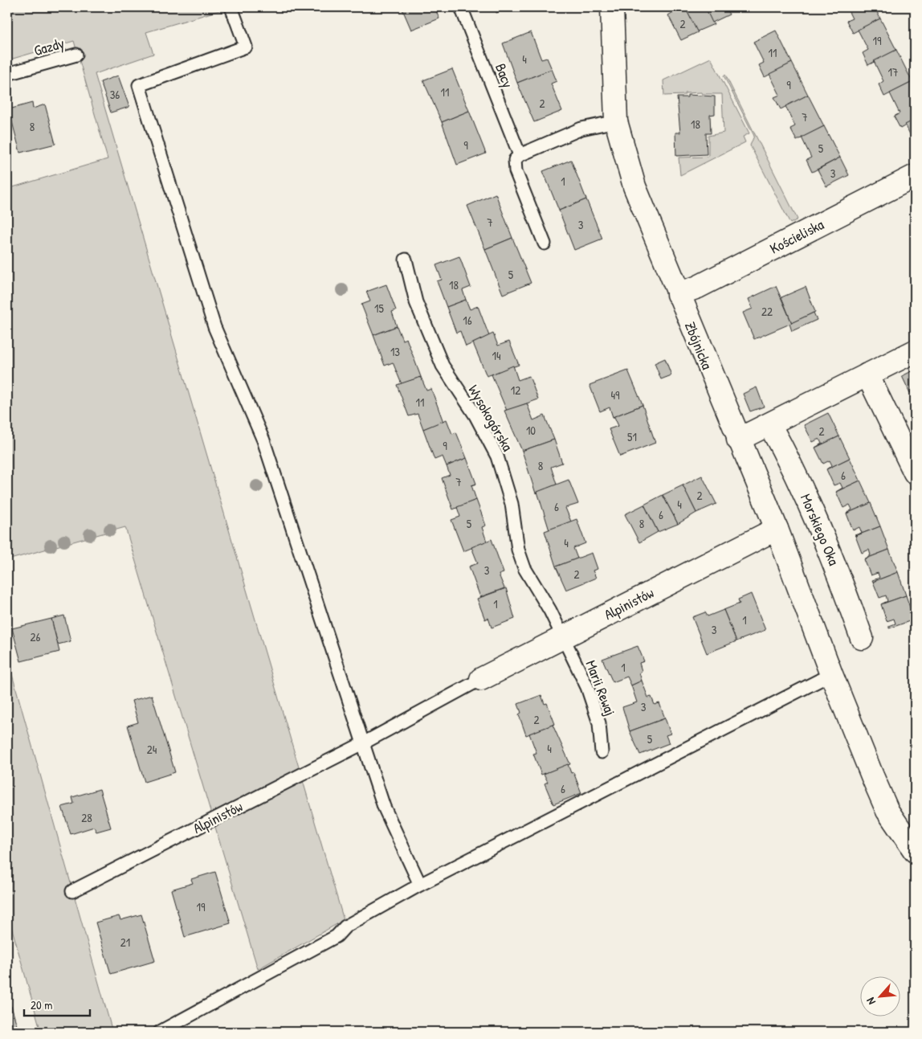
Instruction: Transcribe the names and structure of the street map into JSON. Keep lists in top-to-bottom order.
{
  "streets": {
    "street": [
      "Kościeliska",
      "Zbójnicka",
      "Morskiego Oka",
      "Alpinistów"
    ],
    "lane": [
      "Gazdy",
      "Bacy",
      "Wysokogórska",
      "Marii Rewaj"
    ]
  },
  "crossings": [
    ["Kościeliska", "Zbójnicka"],
    ["Zbójnicka", "Alpinistów"],
    ["Wysokogórska", "Alpinistów"],
    ["Wysokogórska", "Marii Rewaj"],
    ["Alpinistów", "Marii Rewaj"]
  ],
  "house_numbers": [
    "2",
    "19",
    "11",
    "4",
    "17",
    "9",
    "11",
    "36",
    "2",
    "7",
    "18",
    "8",
    "9",
    "5",
    "3",
    "1",
    "7",
    "3",
    "5",
    "18",
    "15",
    "22",
    "16",
    "13",
    "14",
    "12",
    "49",
    "11",
    "10",
    "2",
    "51",
    "9",
    "8",
    "6",
    "7",
    "2",
    "4",
    "6",
    "6",
    "5",
    "8",
    "4",
    "3",
    "2",
    "1",
    "1",
    "3",
    "26",
    "1",
    "3",
    "2",
    "5",
    "4",
    "24",
    "6",
    "28",
    "19",
    "21"
  ],
  "scale_bar": "20 m",
  "north": "bottom left"
}
